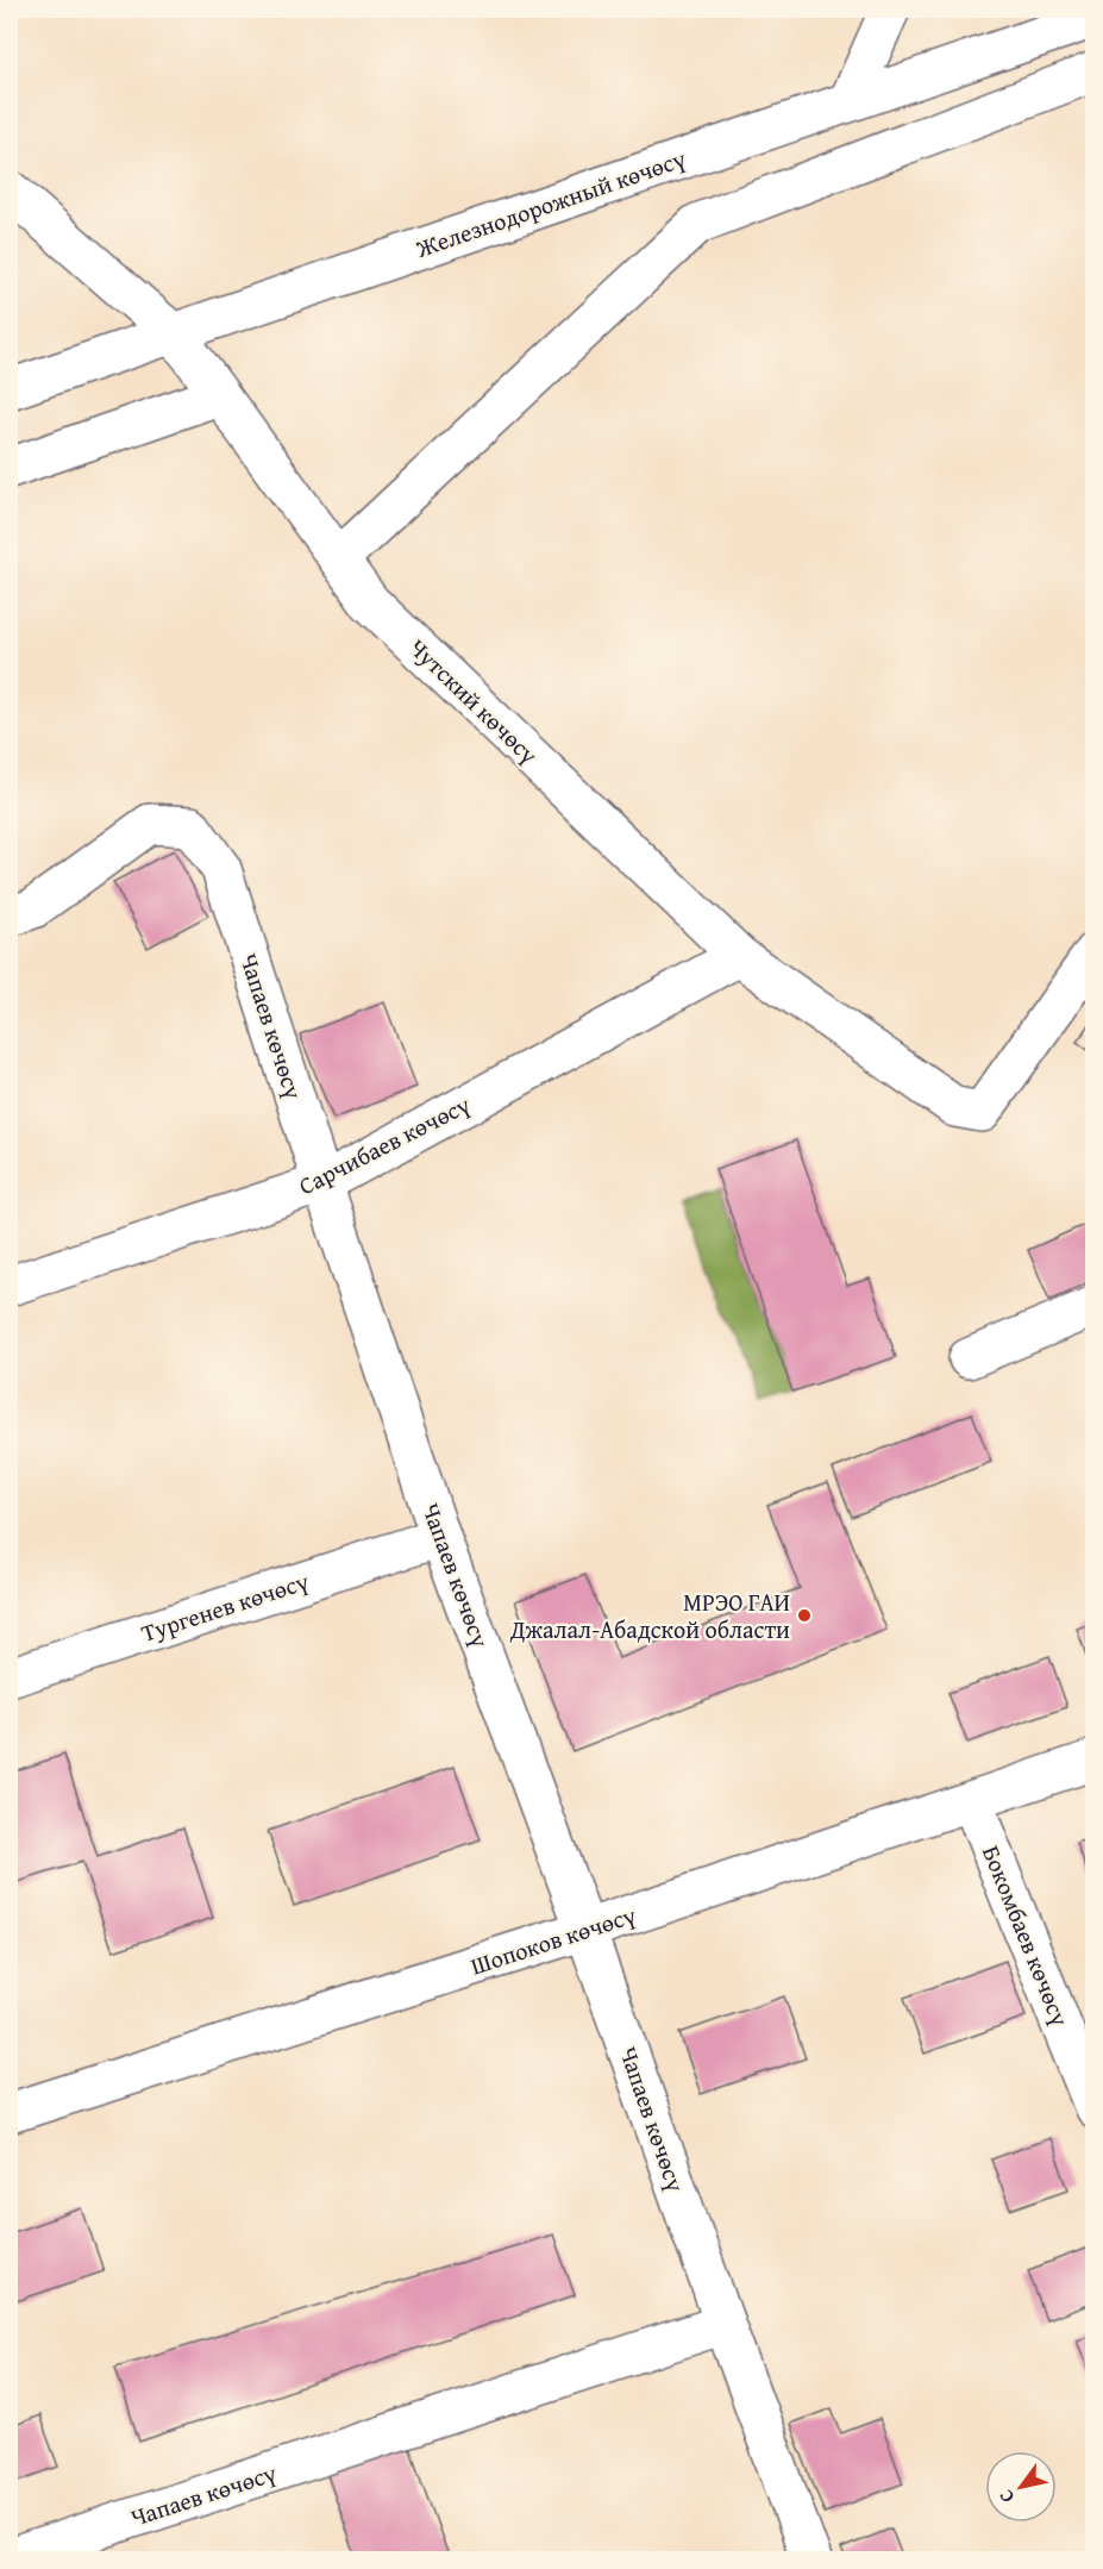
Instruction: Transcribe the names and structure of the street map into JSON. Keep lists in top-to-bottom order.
{
  "streets": {
    "street": [
      "Железнодорожный көчөсү",
      "Чутский көчөсү",
      "Чапаев көчөсү",
      "Сарчибаев көчөсү",
      "Тургенев көчөсү",
      "Бокомбаев көчөсү",
      "Шопоков көчөсү"
    ]
  },
  "crossings": [
    ["Железнодорожный көчөсү", "Чутский көчөсү"],
    ["Чутский көчөсү", "Сарчибаев көчөсү"],
    ["Чапаев көчөсү", "Сарчибаев көчөсү"],
    ["Чапаев көчөсү", "Тургенев көчөсү"],
    ["Чапаев көчөсү", "Шопоков көчөсү"],
    ["Бокомбаев көчөсү", "Шопоков көчөсү"]
  ],
  "places": ["МРЭО ГАИ Джалал-Абадской области"],
  "north": "bottom left"
}
